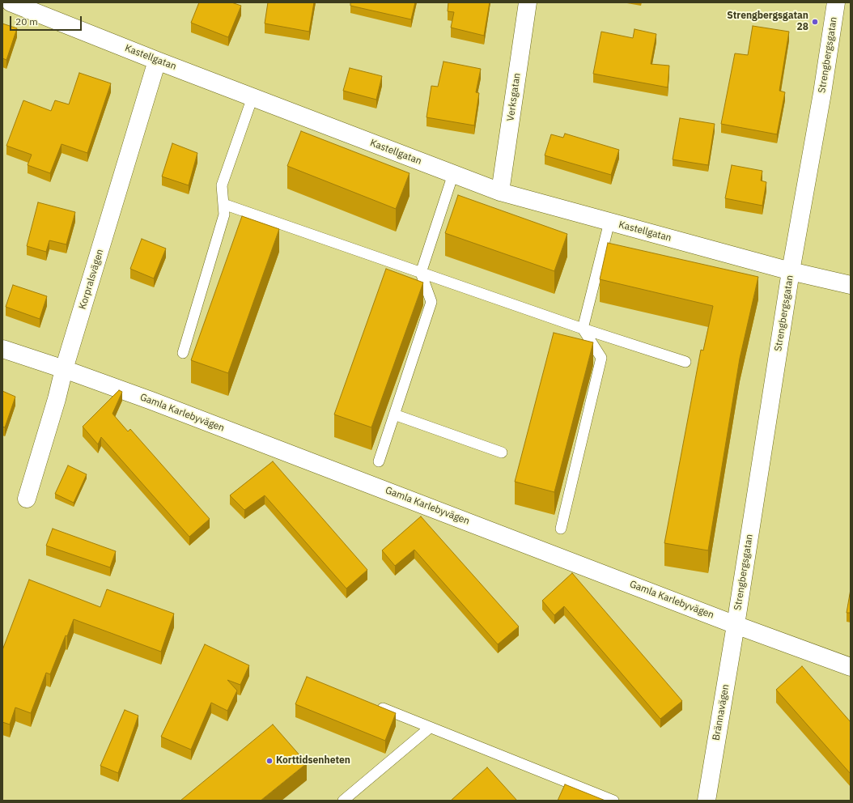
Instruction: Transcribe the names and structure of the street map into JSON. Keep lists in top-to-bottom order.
{
  "streets": {
    "street": [
      "Strengbergsgatan",
      "Kastellgatan",
      "Verksgatan",
      "Korpralsvägen",
      "Gamla Karlebyvägen",
      "Brännavägen"
    ]
  },
  "crossings": [
    ["Strengbergsgatan", "Kastellgatan"],
    ["Strengbergsgatan", "Gamla Karlebyvägen"],
    ["Strengbergsgatan", "Brännavägen"],
    ["Kastellgatan", "Verksgatan"],
    ["Kastellgatan", "Korpralsvägen"],
    ["Korpralsvägen", "Gamla Karlebyvägen"],
    ["Gamla Karlebyvägen", "Brännavägen"]
  ],
  "places": ["Strengbergsgatan 28", "Korttidsenheten"],
  "scale_bar": "20 m"
}
